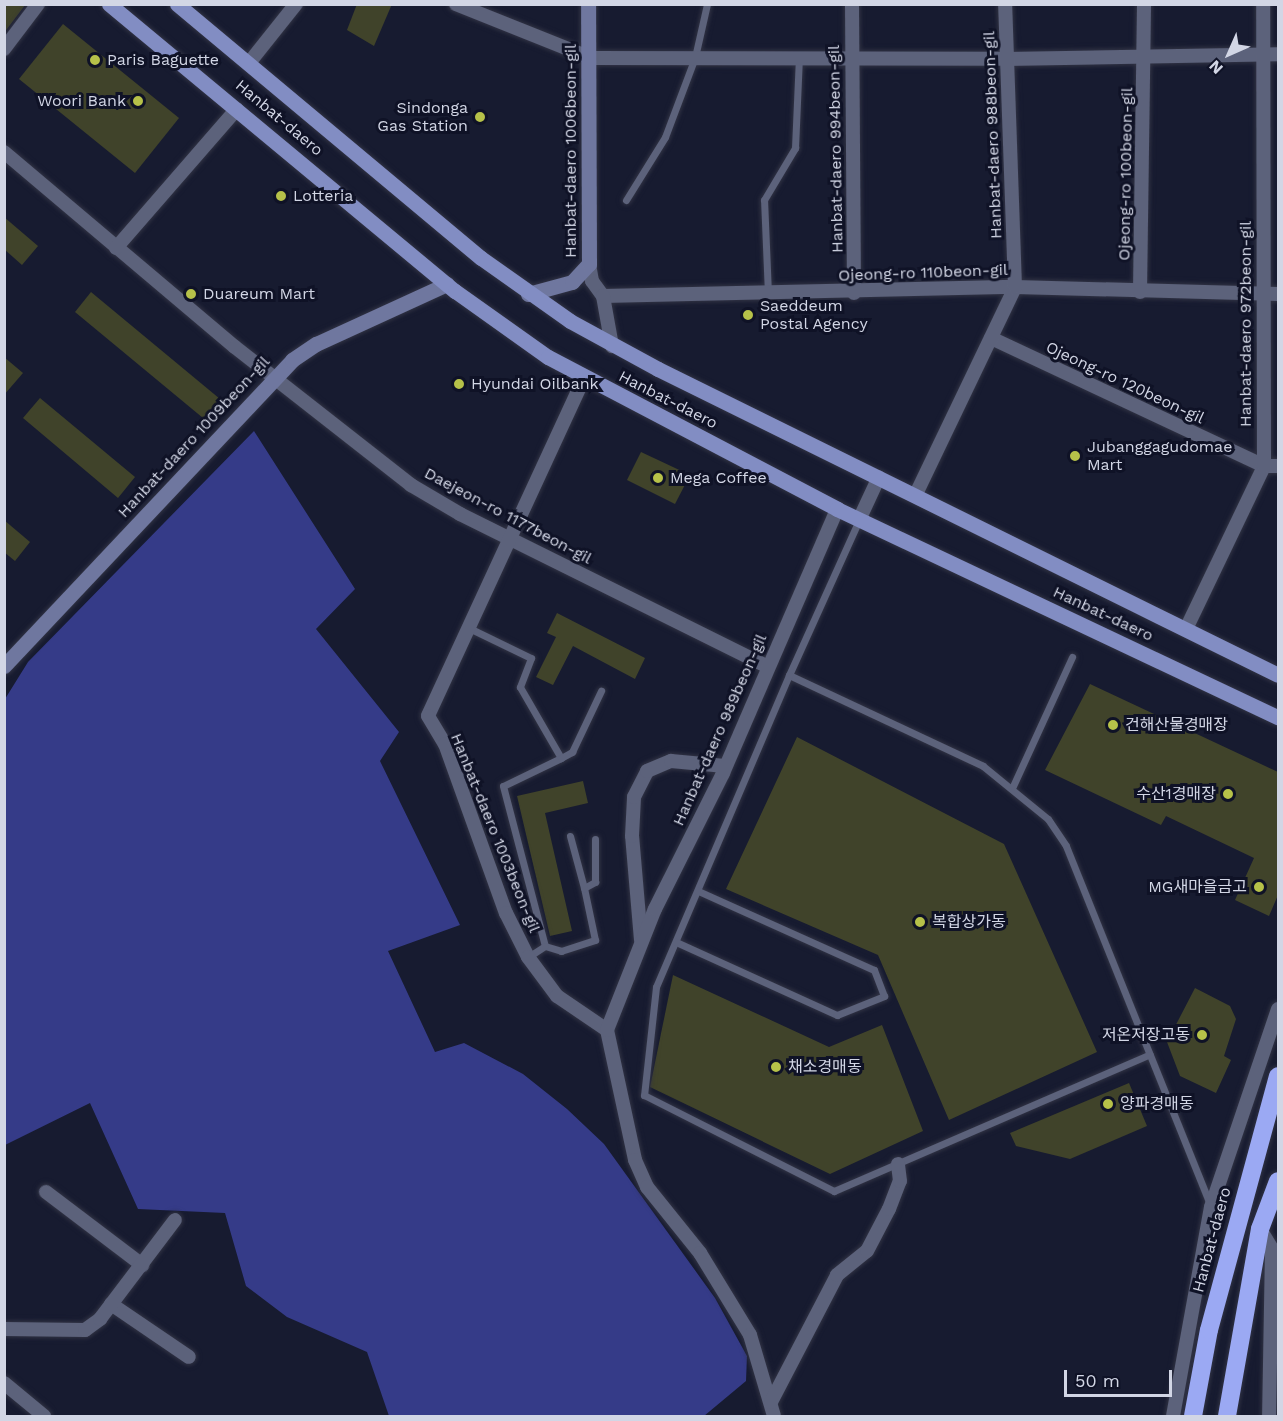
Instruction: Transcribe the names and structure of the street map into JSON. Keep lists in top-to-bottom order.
{
  "streets": {
    "highway": ["Hanbat-daero"],
    "street": [
      "Hanbat-daero 988beon-gil",
      "Hanbat-daero 994beon-gil",
      "Hanbat-daero 1006beon-gil",
      "Ojeong-ro 100beon-gil",
      "Ojeong-ro 110beon-gil",
      "Hanbat-daero 972beon-gil",
      "Ojeong-ro 120beon-gil",
      "Hanbat-daero 1009beon-gil",
      "Daejeon-ro 1177beon-gil",
      "Hanbat-daero 989beon-gil",
      "Hanbat-daero 1003beon-gil"
    ]
  },
  "crossings": [
    ["Hanbat-daero", "Hanbat-daero 988beon-gil"],
    ["Hanbat-daero", "Hanbat-daero 1006beon-gil"],
    ["Hanbat-daero", "Hanbat-daero 972beon-gil"],
    ["Hanbat-daero", "Hanbat-daero 1009beon-gil"],
    ["Hanbat-daero", "Hanbat-daero 989beon-gil"],
    ["Hanbat-daero", "Hanbat-daero 1003beon-gil"],
    ["Hanbat-daero 988beon-gil", "Ojeong-ro 110beon-gil"],
    ["Hanbat-daero 988beon-gil", "Ojeong-ro 120beon-gil"],
    ["Hanbat-daero 994beon-gil", "Ojeong-ro 110beon-gil"],
    ["Ojeong-ro 100beon-gil", "Ojeong-ro 110beon-gil"],
    ["Ojeong-ro 110beon-gil", "Hanbat-daero 972beon-gil"],
    ["Hanbat-daero 972beon-gil", "Ojeong-ro 120beon-gil"],
    ["Hanbat-daero 1009beon-gil", "Daejeon-ro 1177beon-gil"],
    ["Daejeon-ro 1177beon-gil", "Hanbat-daero 989beon-gil"],
    ["Daejeon-ro 1177beon-gil", "Hanbat-daero 1003beon-gil"],
    ["Hanbat-daero 989beon-gil", "Hanbat-daero 1003beon-gil"]
  ],
  "places": [
    "Paris Baguette",
    "Woori Bank",
    "Sindonga Gas Station",
    "Lotteria",
    "Duareum Mart",
    "Saeddeum Postal Agency",
    "Hyundai Oilbank",
    "Jubanggagudomae Mart",
    "Mega Coffee",
    "건해산물경매장",
    "수산1경매장",
    "MG새마을금고",
    "복합상가동",
    "저온저장고동",
    "채소경매동",
    "양파경매동"
  ],
  "scale_bar": "50 m",
  "north": "bottom left"
}
